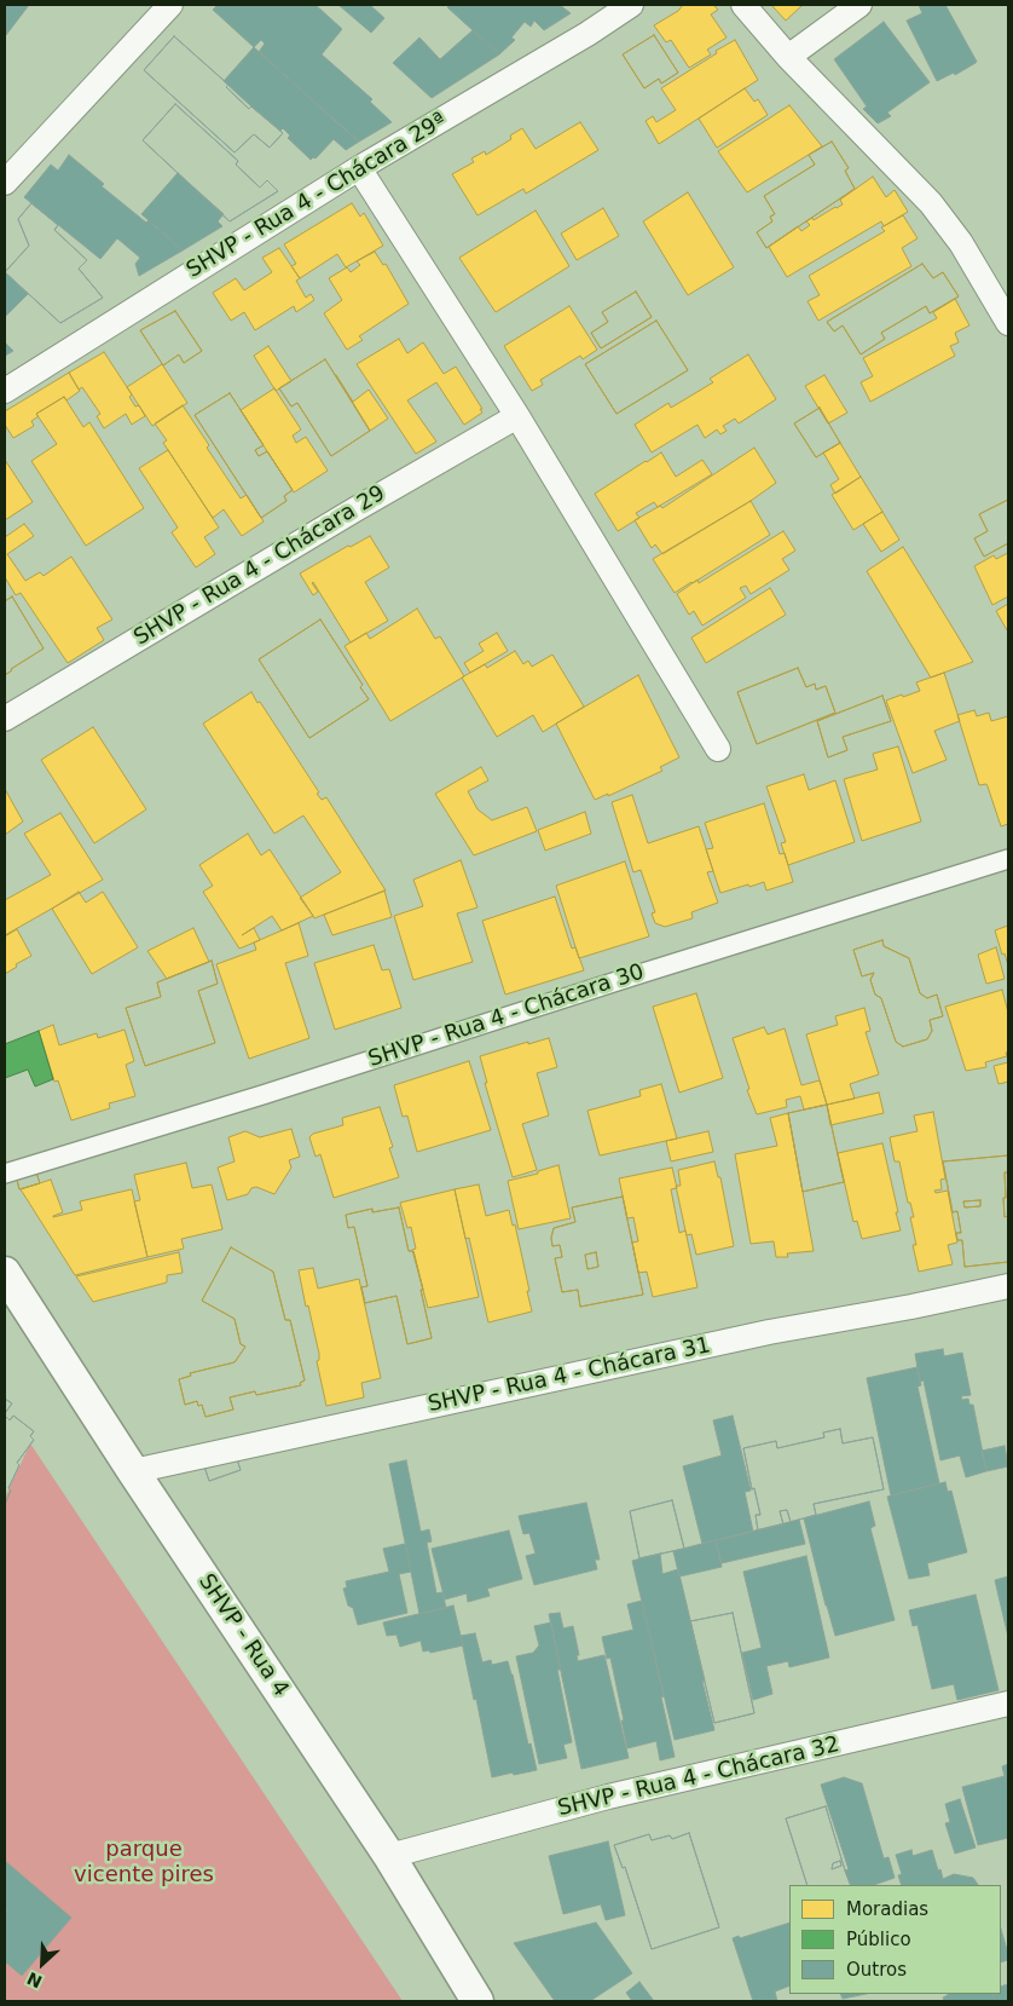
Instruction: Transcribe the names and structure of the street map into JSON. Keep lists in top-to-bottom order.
{
  "streets": {
    "street": [
      "SHVP - Rua 4 - Chácara 29ª",
      "SHVP - Rua 4 - Chácara 29",
      "SHVP - Rua 4 - Chácara 30",
      "SHVP - Rua 4 - Chácara 31",
      "SHVP - Rua 4",
      "SHVP - Rua 4 - Chácara 32"
    ]
  },
  "crossings": [
    ["SHVP - Rua 4 - Chácara 31", "SHVP - Rua 4"],
    ["SHVP - Rua 4", "SHVP - Rua 4 - Chácara 32"]
  ],
  "parks": ["parque vicente pires"],
  "legend": ["Moradias", "Público", "Outros"],
  "north": "bottom left"
}
